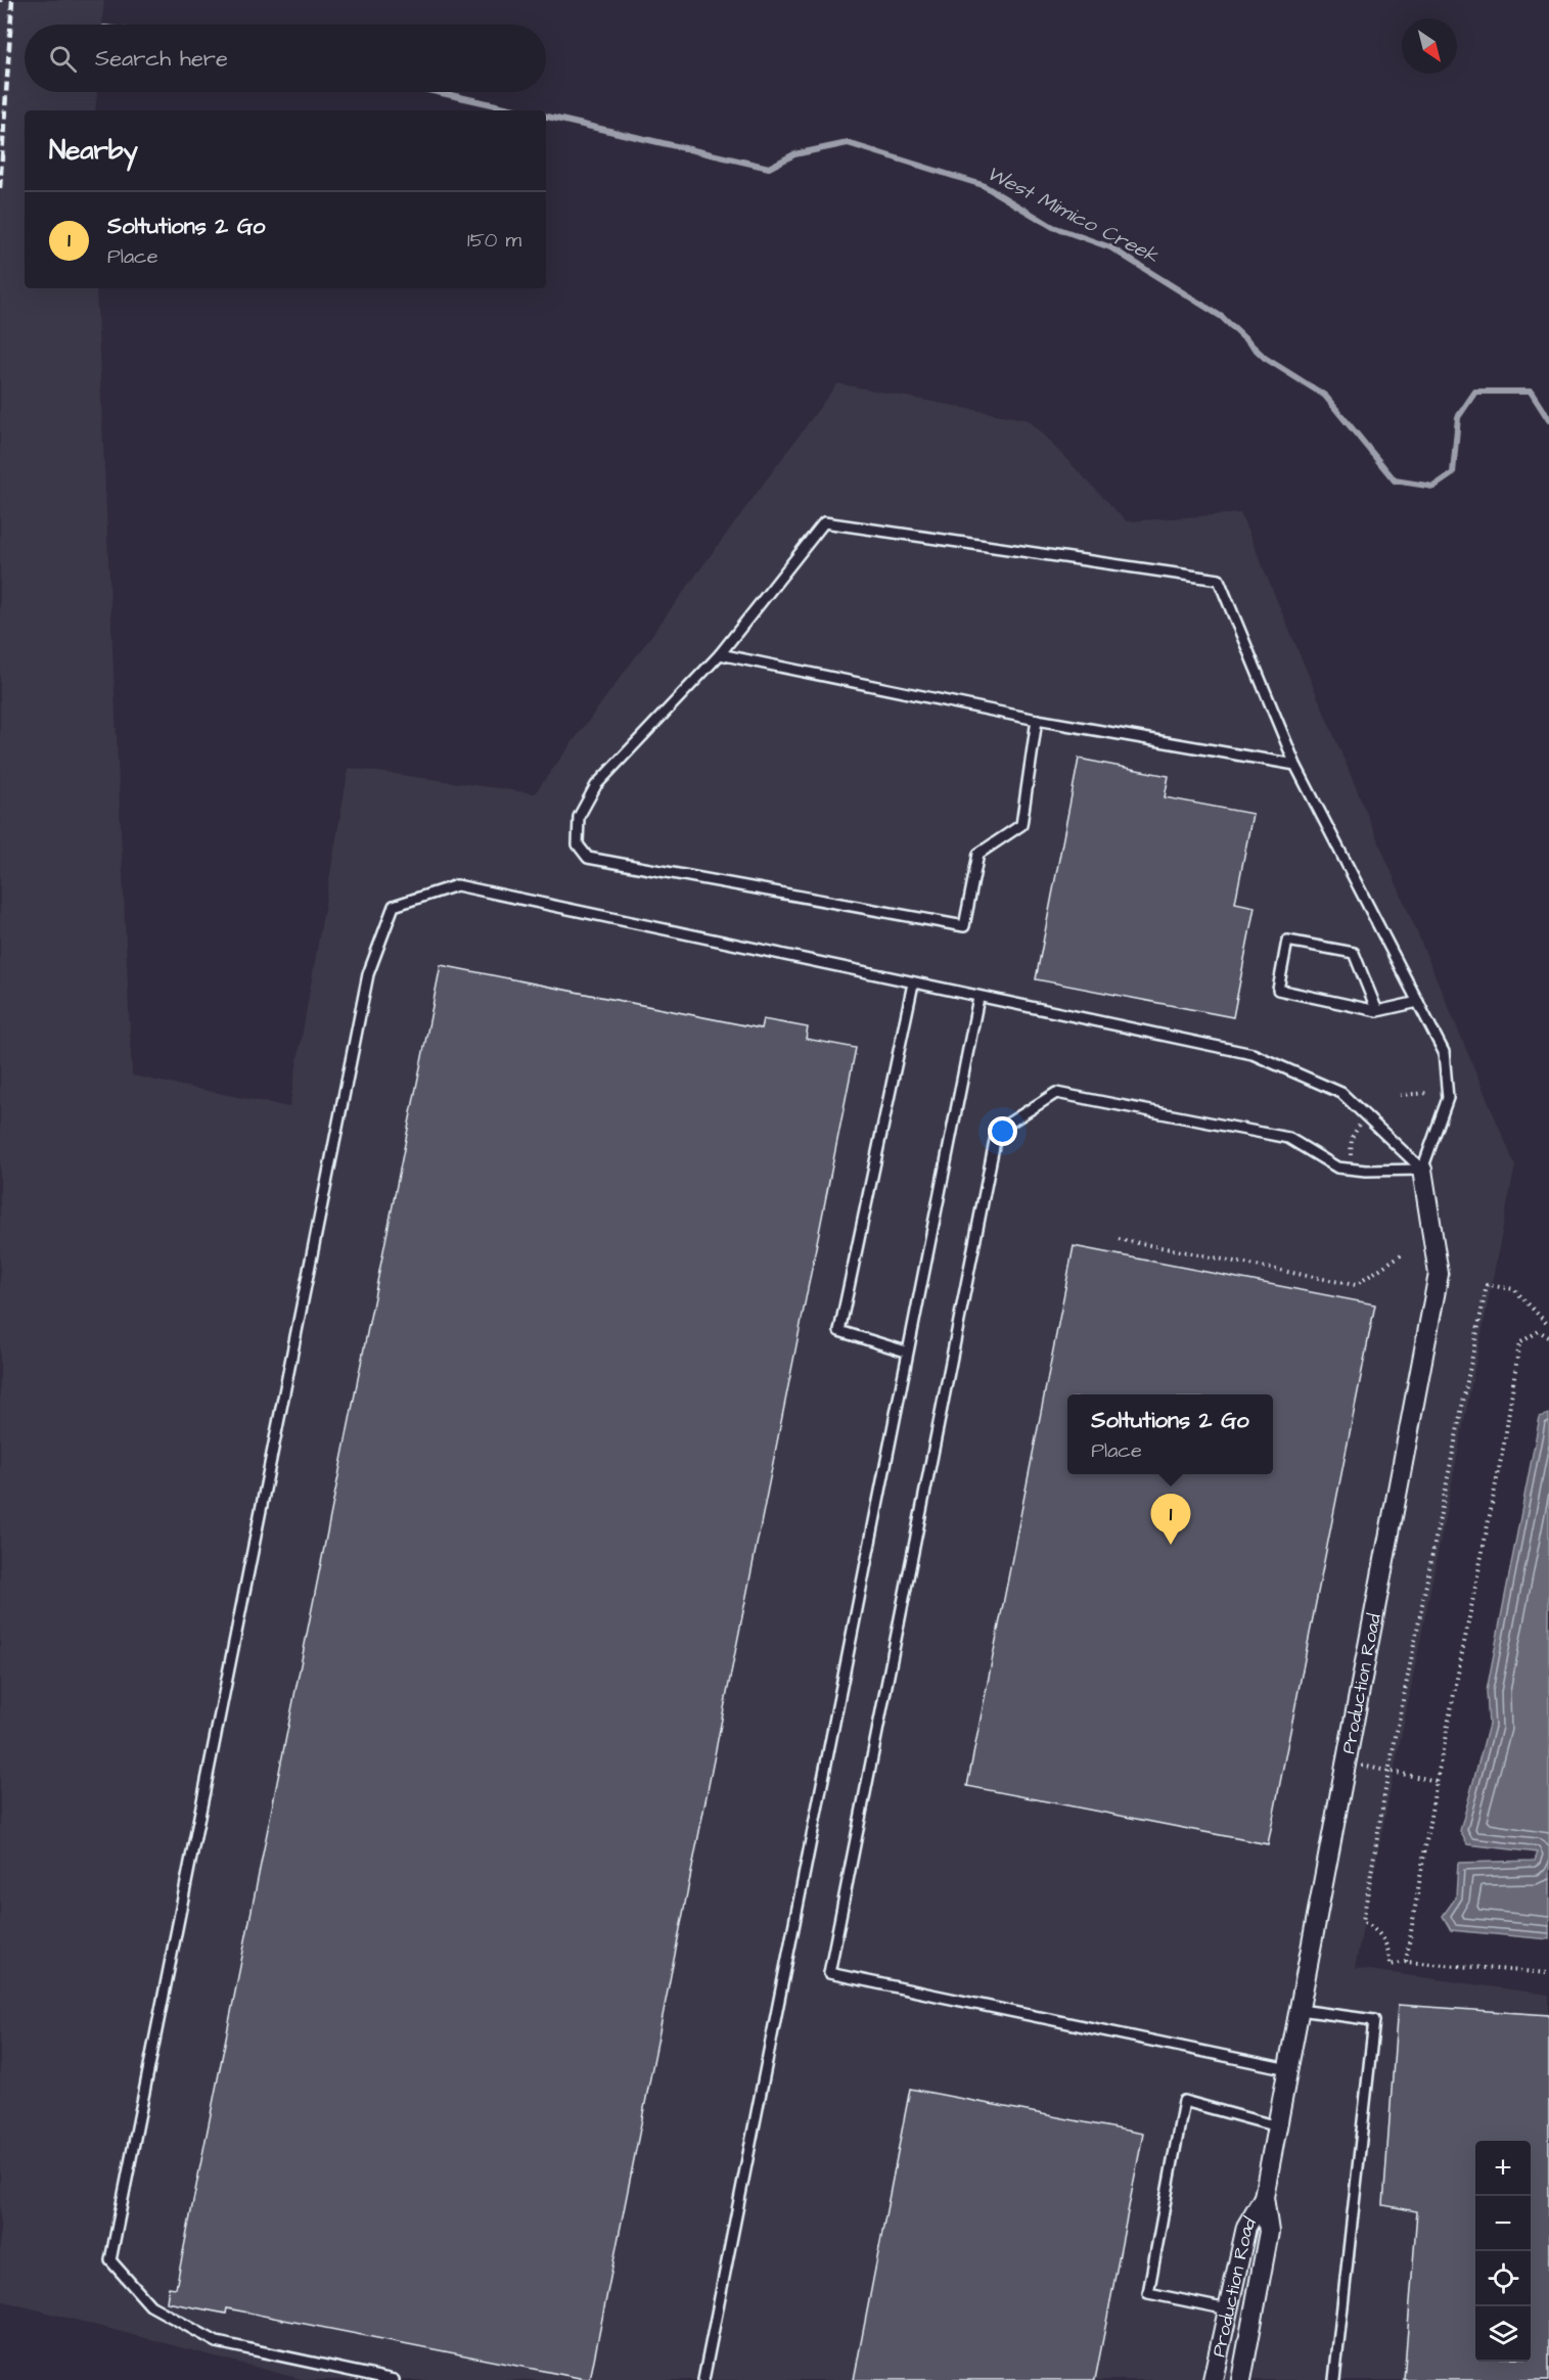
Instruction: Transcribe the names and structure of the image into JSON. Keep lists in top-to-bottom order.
{
  "streets": {
    "street": ["Production Road"]
  },
  "water": ["West Mimico Creek"],
  "north": "bottom right",
  "page": {
    "search": "Search here",
    "heading": "Nearby",
    "list": [
      {
        "mark": "1",
        "name": "Soltutions 2 Go",
        "note": "Place",
        "value": "150 m"
      }
    ],
    "popup": ["Soltutions 2 Go", "Place"],
    "pins": "1",
    "map_buttons": ["+", "−"]
  }
}
